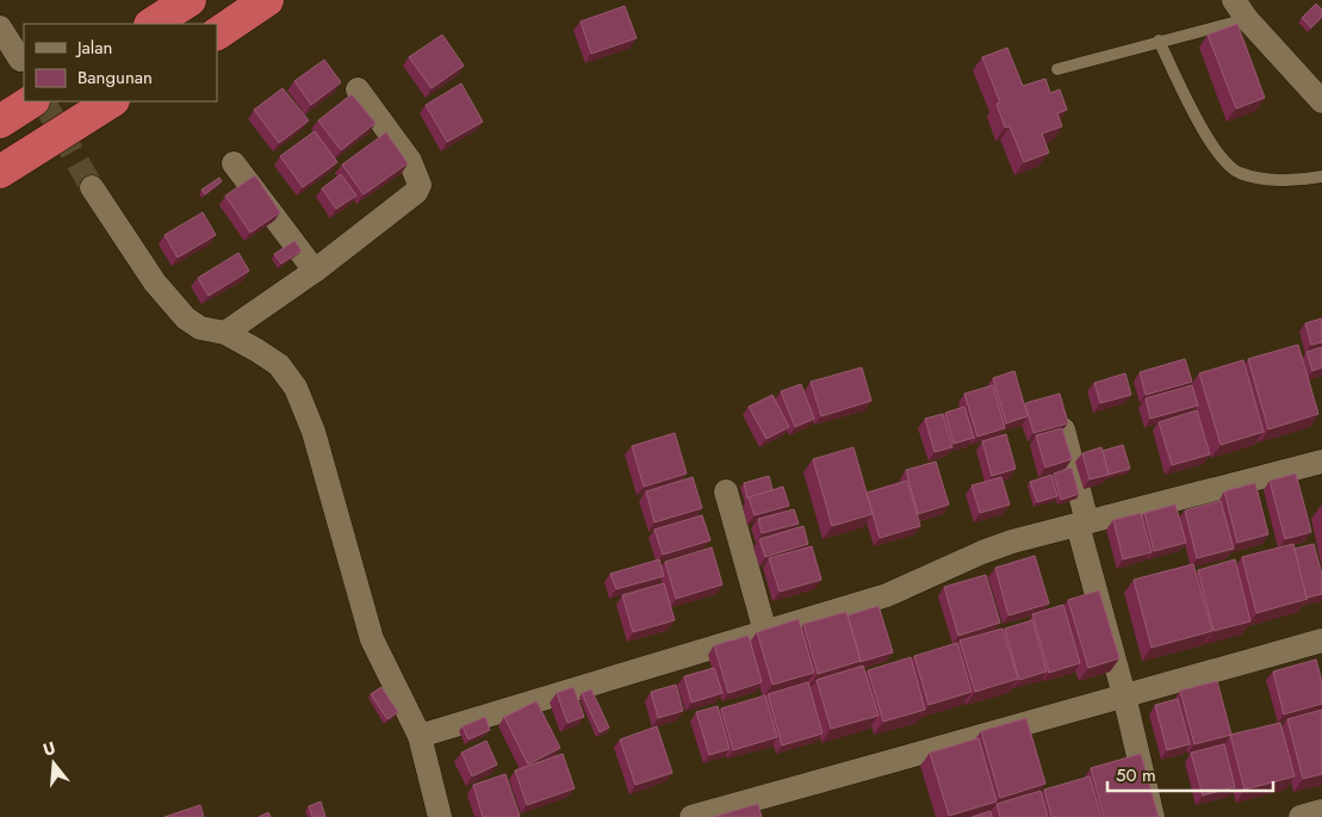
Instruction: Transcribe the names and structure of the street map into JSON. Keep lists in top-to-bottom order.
{
  "legend": ["Jalan", "Bangunan"],
  "scale_bar": "50 m",
  "north": "top"
}
